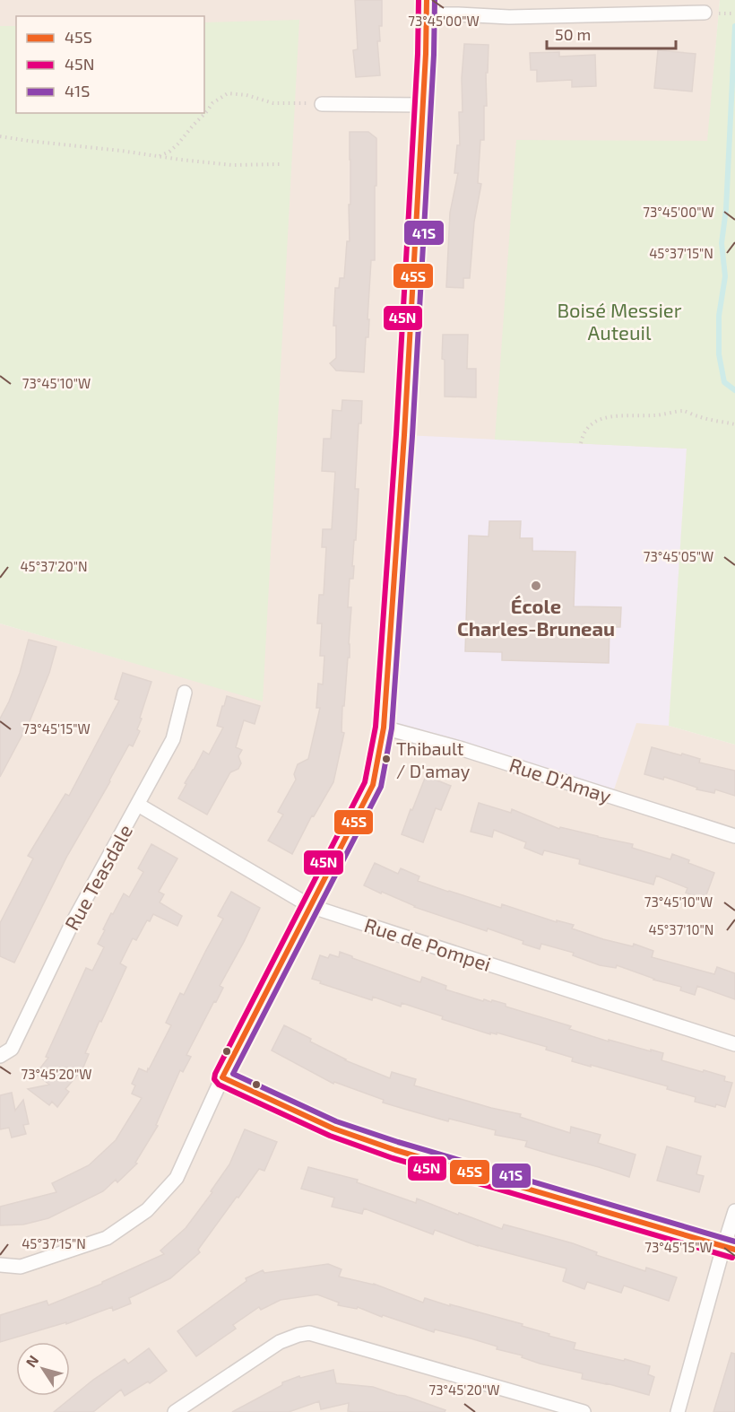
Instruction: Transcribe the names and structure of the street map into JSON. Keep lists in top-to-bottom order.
{
  "streets": {
    "street": ["Rue D'Amay", "Rue Teasdale", "Rue de Pompei"]
  },
  "crossings": [
    ["Rue Teasdale", "Rue de Pompei"]
  ],
  "parks": ["Boisé Messier Auteuil"],
  "places": ["École Charles-Bruneau", "Thibault / D'amay"],
  "lines": ["transit line 45S", "transit line 45N", "transit line 41S"],
  "legend": ["45S", "45N", "41S"],
  "scale_bar": "50 m",
  "north": "top left",
  "coordinates": [
    "73°45'00\"W",
    "45°37'15\"N",
    "73°45'10\"W",
    "73°45'05\"W",
    "45°37'20\"N",
    "73°45'15\"W",
    "45°37'10\"N",
    "73°45'20\"W"
  ]
}
